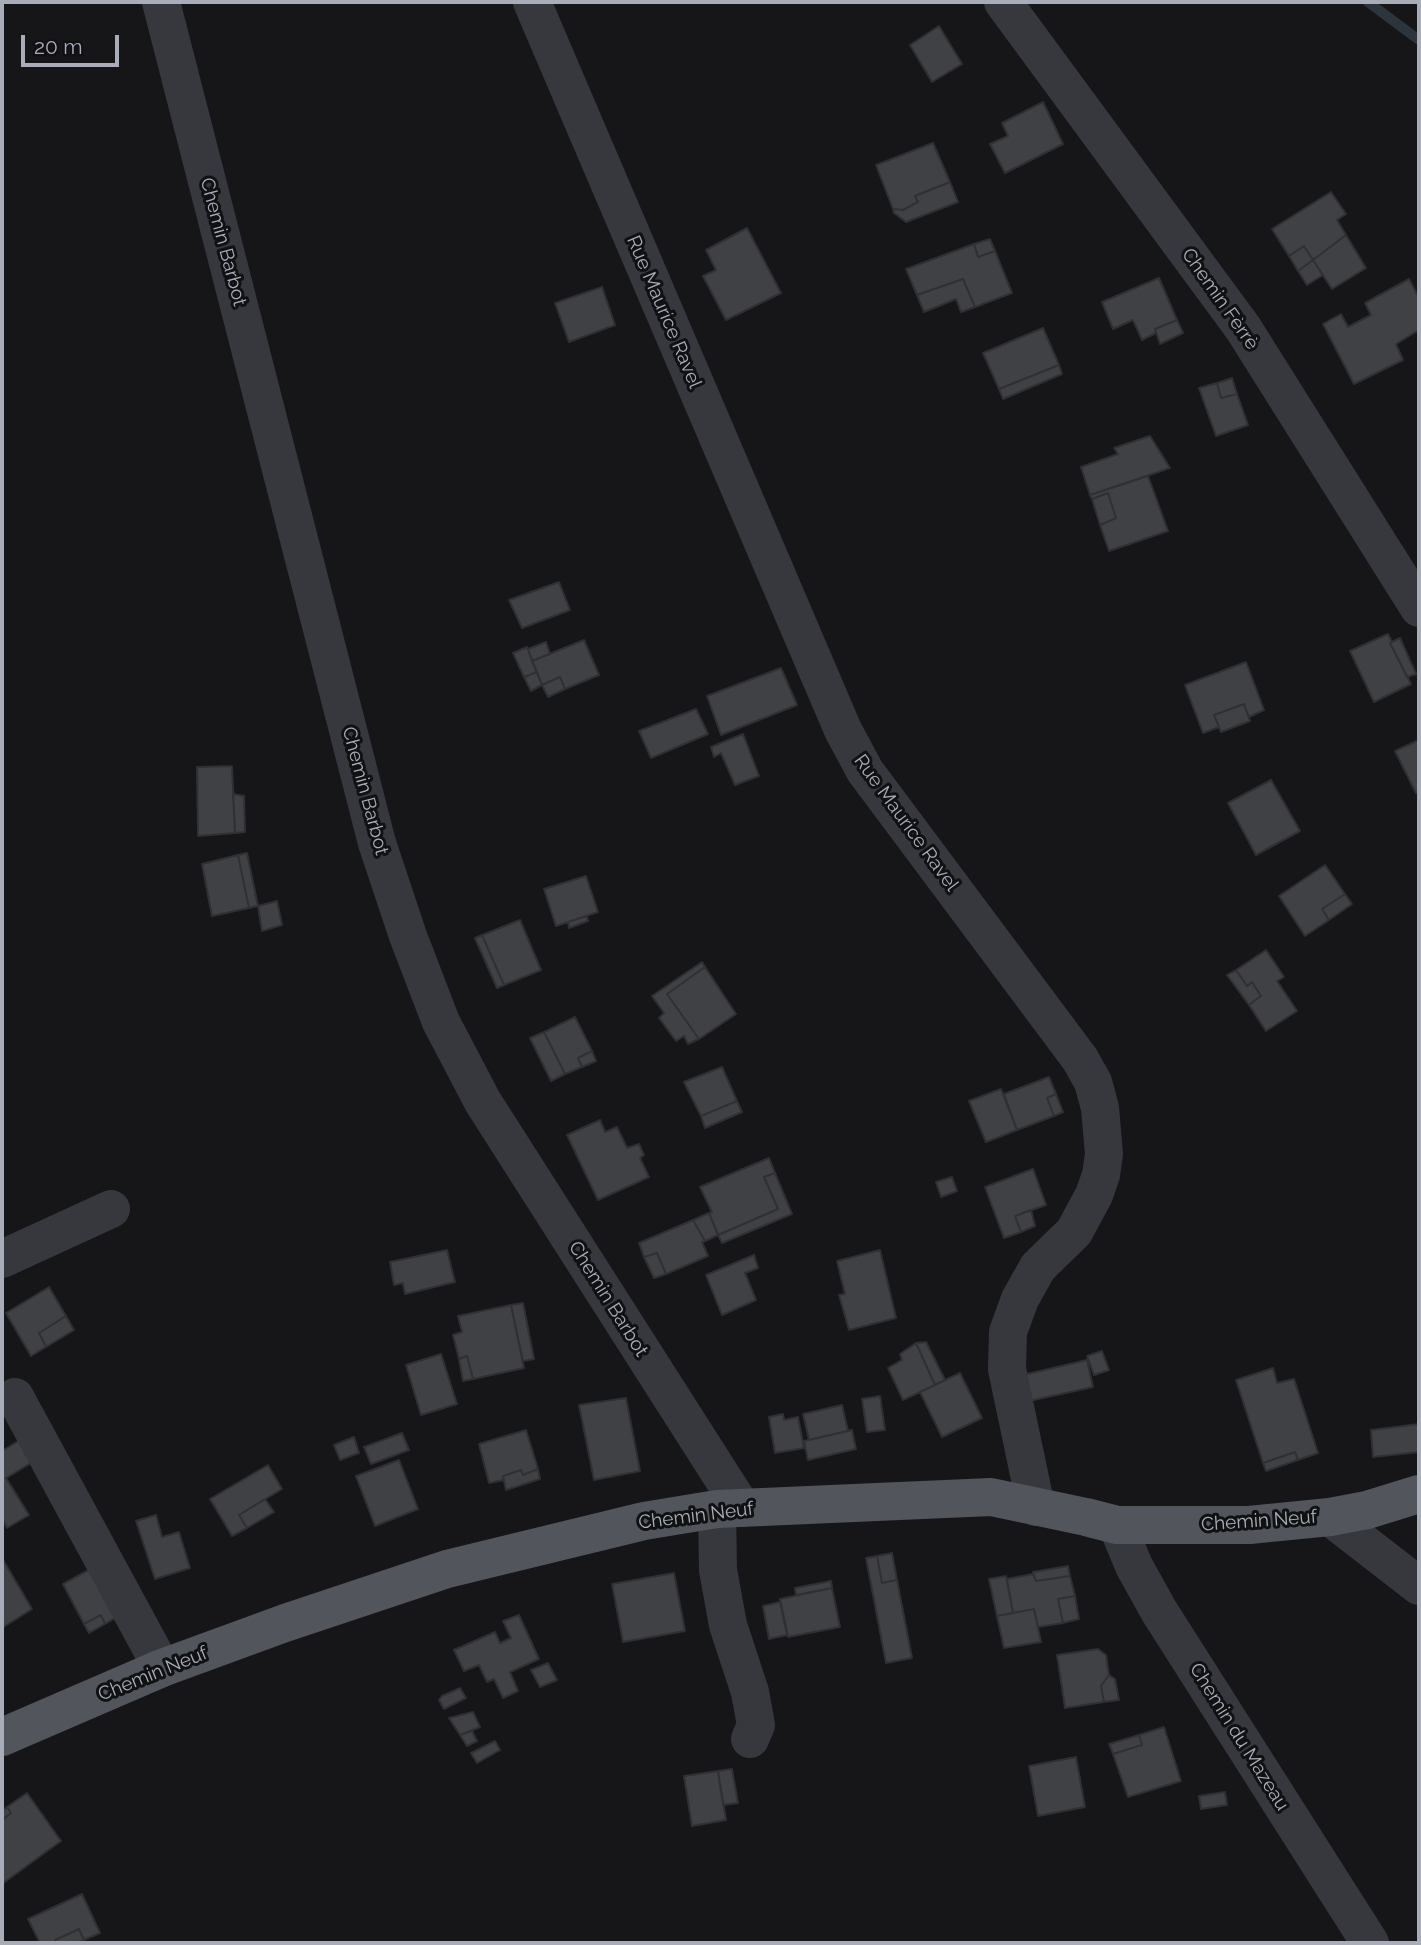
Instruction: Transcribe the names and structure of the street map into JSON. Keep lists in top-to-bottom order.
{
  "streets": {
    "main road": ["Chemin Neuf"],
    "street": [
      "Chemin Barbot",
      "Chemin Fèrrè",
      "Rue Maurice Ravel",
      "Chemin du Mazeau"
    ]
  },
  "crossings": [
    ["Chemin Barbot", "Chemin Neuf"],
    ["Rue Maurice Ravel", "Chemin Neuf"],
    ["Chemin Neuf", "Chemin du Mazeau"]
  ],
  "scale_bar": "20 m"
}
